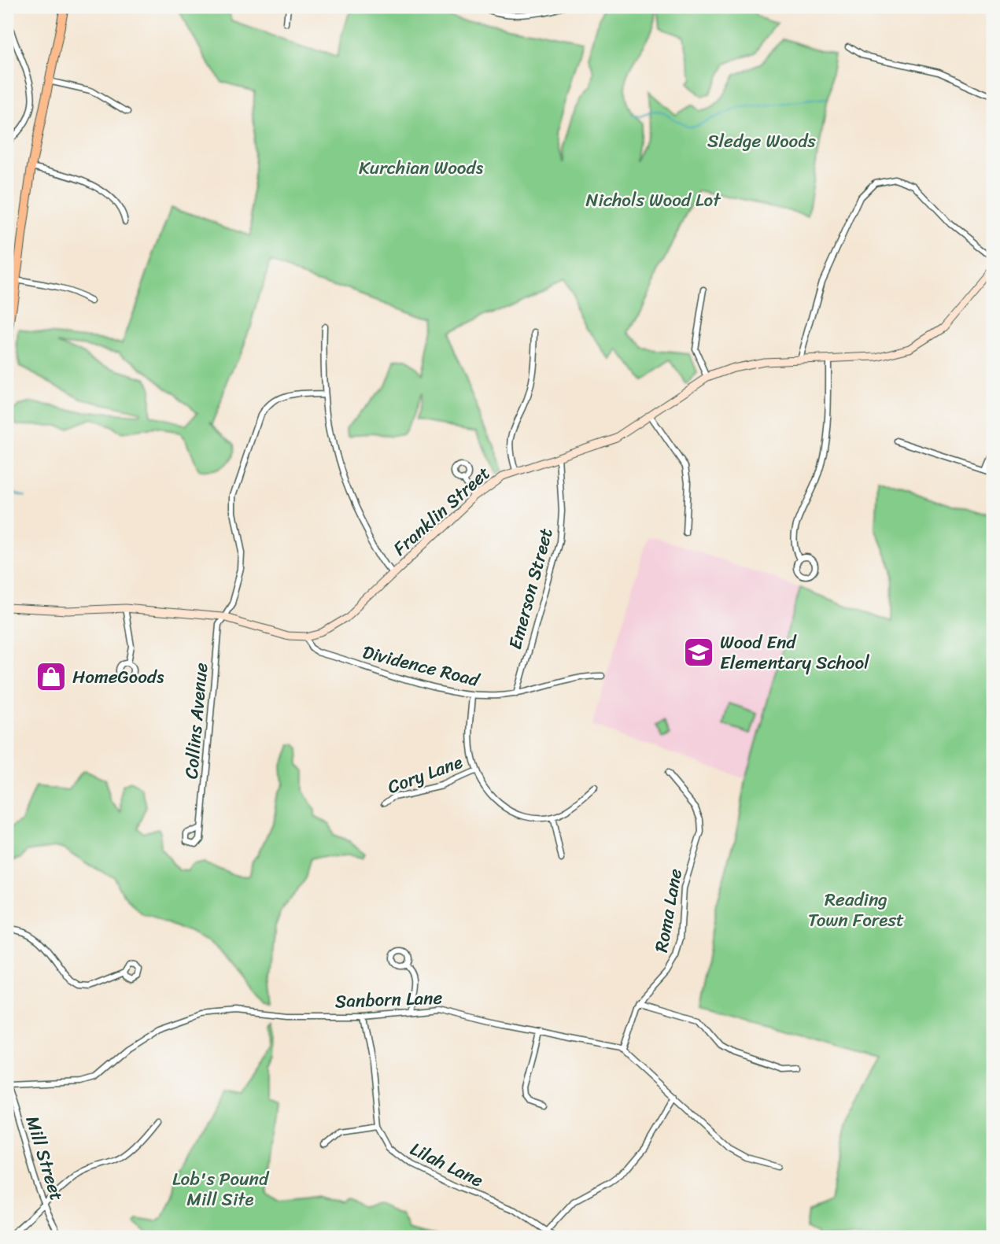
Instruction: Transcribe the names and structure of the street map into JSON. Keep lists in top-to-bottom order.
{
  "streets": {
    "main road": ["Franklin Street"],
    "street": [
      "Emerson Street",
      "Dividence Road",
      "Collins Avenue",
      "Cory Lane",
      "Roma Lane",
      "Sanborn Lane",
      "Mill Street",
      "Lilah Lane"
    ]
  },
  "crossings": [
    ["Franklin Street", "Emerson Street"],
    ["Franklin Street", "Dividence Road"],
    ["Franklin Street", "Collins Avenue"],
    ["Emerson Street", "Dividence Road"],
    ["Roma Lane", "Sanborn Lane"],
    ["Sanborn Lane", "Mill Street"],
    ["Sanborn Lane", "Lilah Lane"]
  ],
  "parks": [
    "Sledge Woods",
    "Kurchian Woods",
    "Nichols Wood Lot",
    "Reading Town Forest",
    "Lob's Pound Mill Site"
  ],
  "places": {
    "school or university": ["Wood End Elementary School"],
    "shop": ["HomeGoods"]
  }
}
